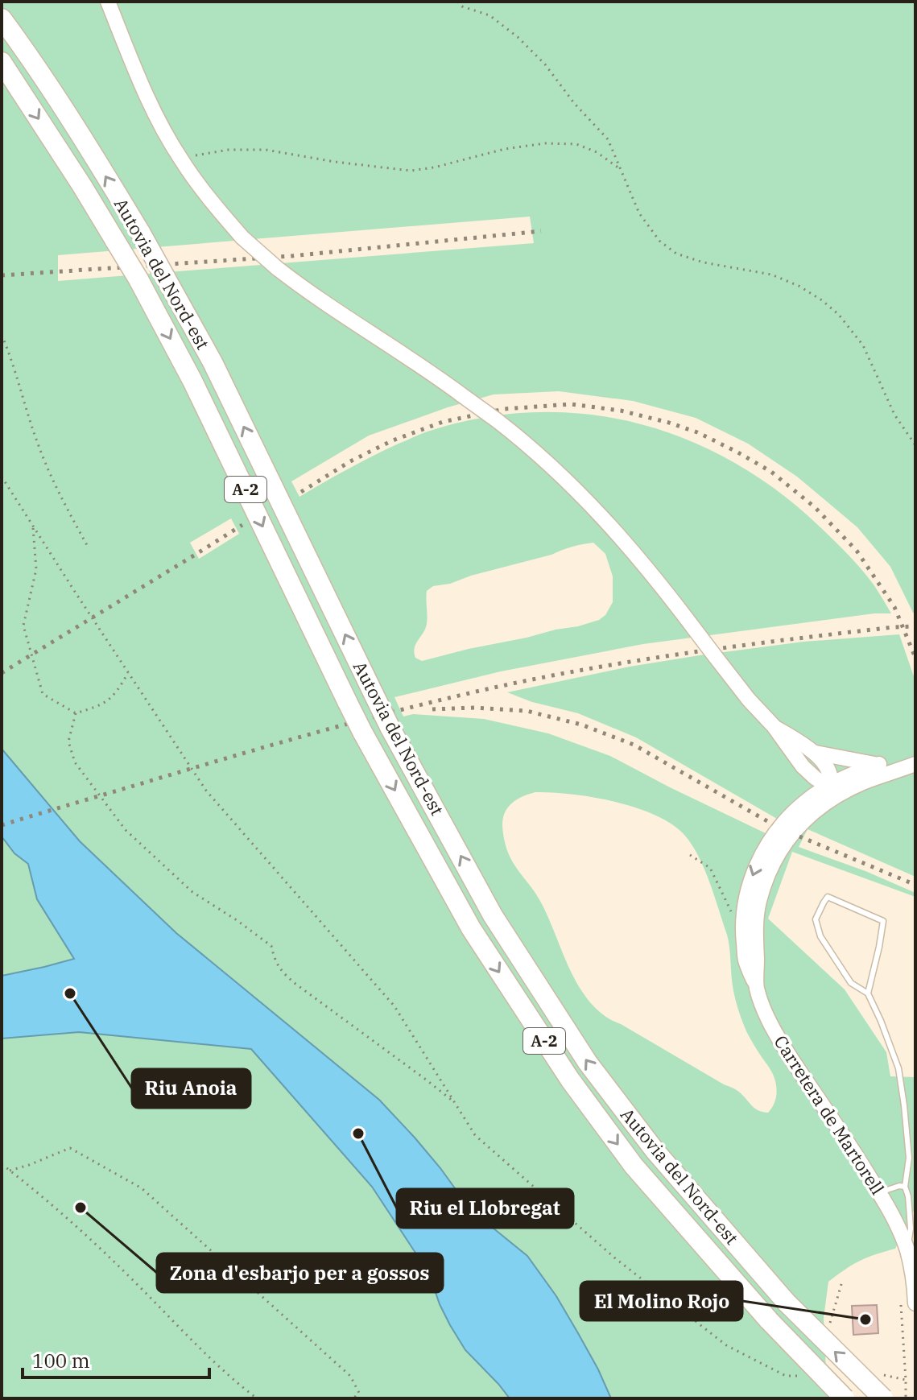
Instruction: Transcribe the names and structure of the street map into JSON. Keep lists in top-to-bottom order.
{
  "streets": {
    "highway": ["Autovia del Nord-est", "A-2"],
    "main road": ["Carretera de Martorell"]
  },
  "places": [
    "Riu Anoia",
    "Riu el Llobregat",
    "Zona d'esbarjo per a gossos",
    "El Molino Rojo"
  ],
  "scale_bar": "100 m"
}
